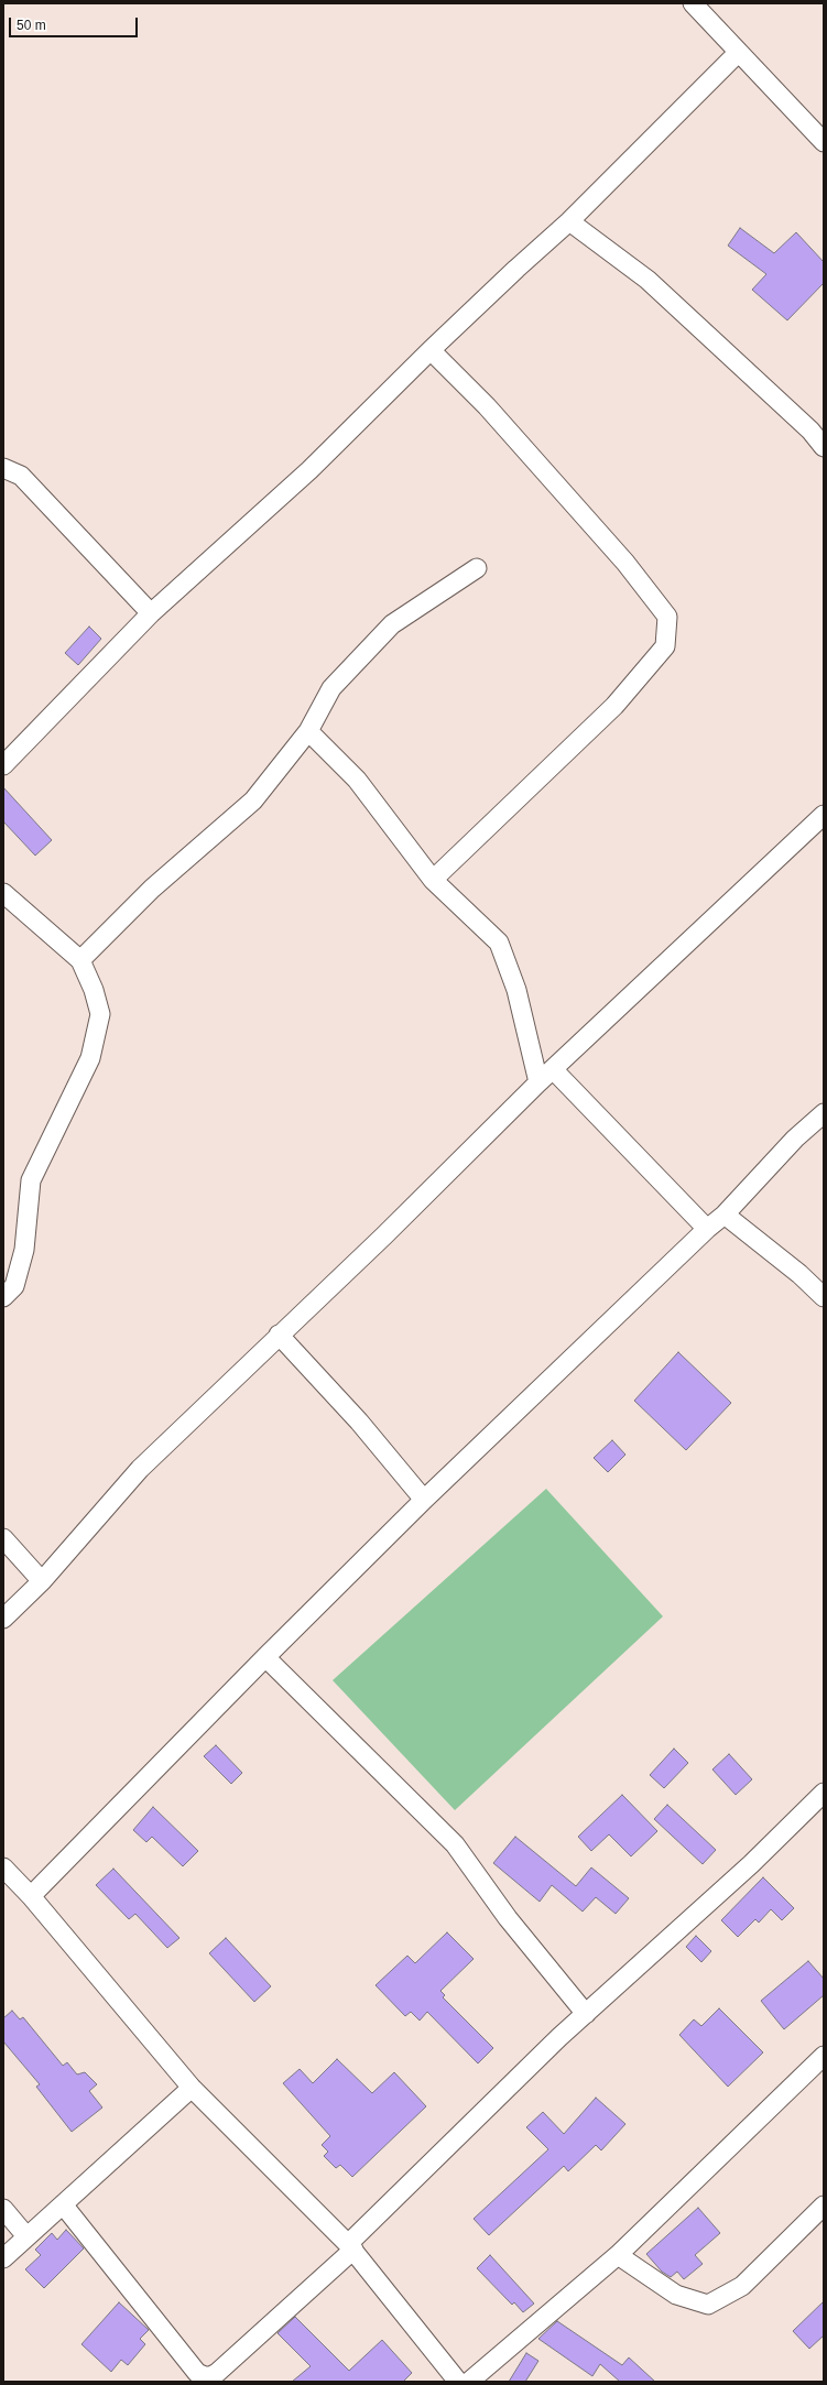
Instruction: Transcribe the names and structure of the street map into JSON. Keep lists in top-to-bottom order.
{
  "scale_bar": "50 m"
}
